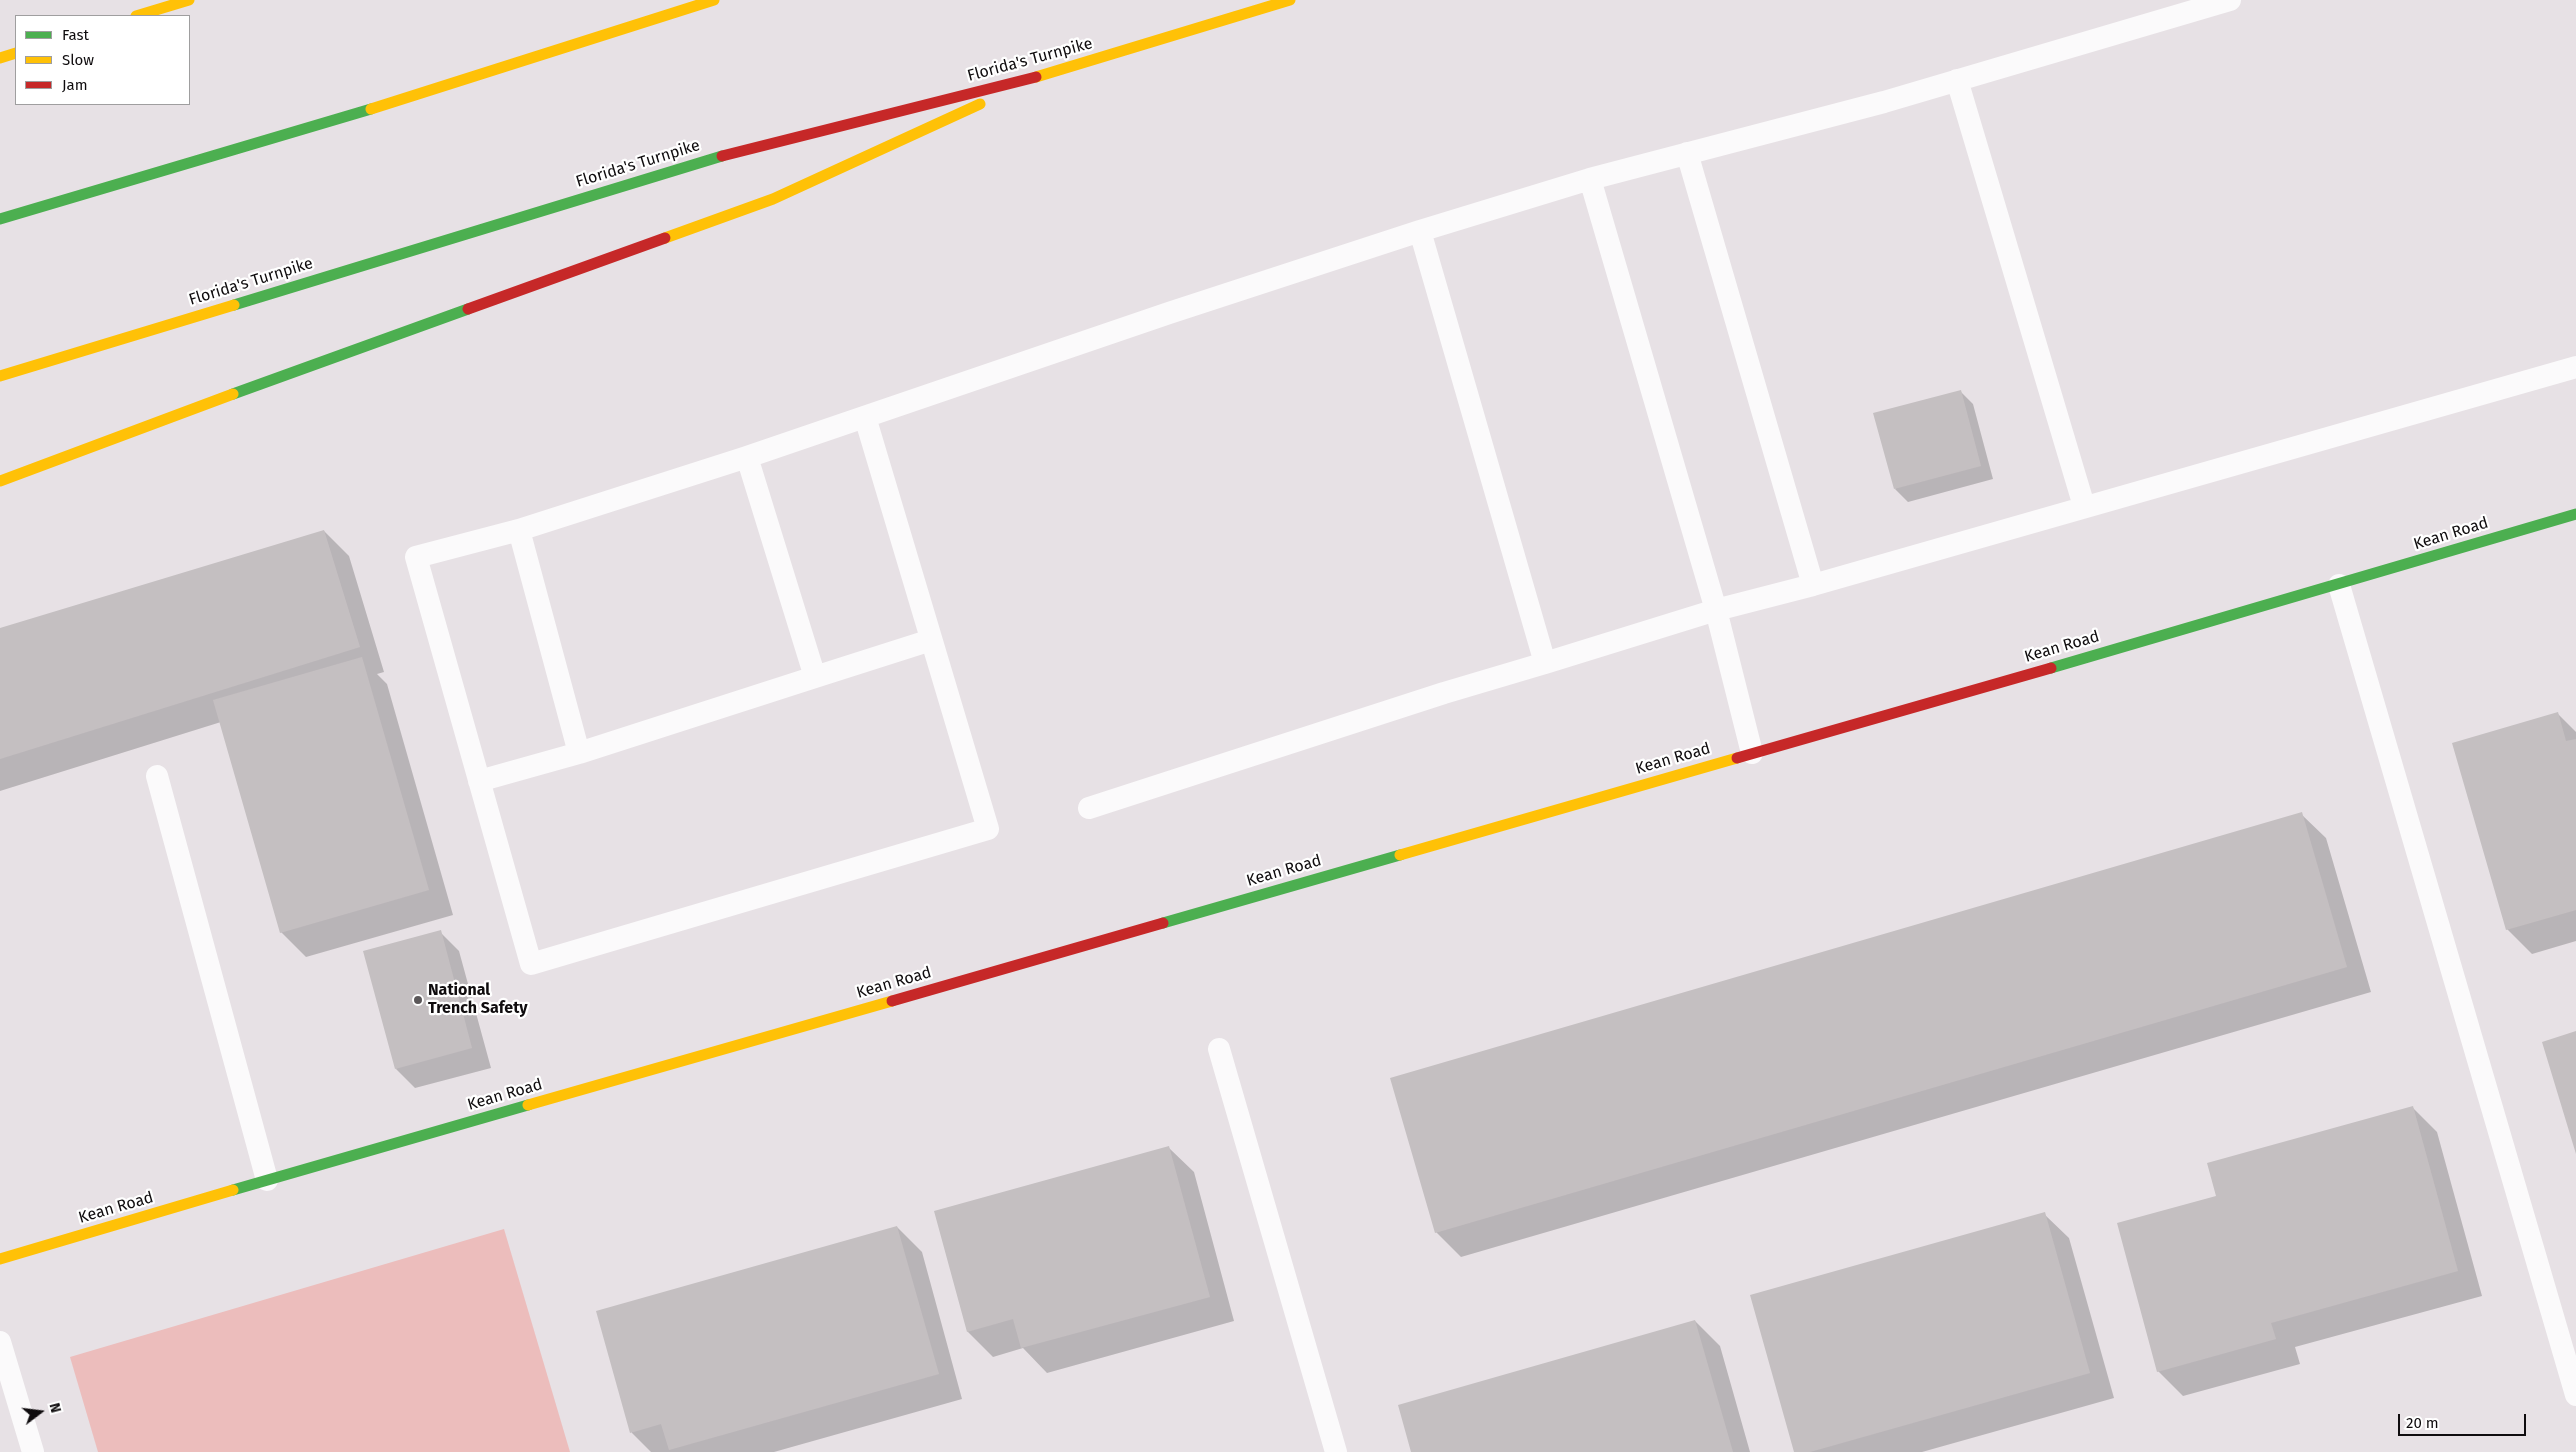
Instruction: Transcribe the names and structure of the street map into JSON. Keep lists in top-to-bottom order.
{
  "streets": {
    "main road": ["Florida's Turnpike", "Kean Road"]
  },
  "places": ["National Trench Safety"],
  "legend": ["Fast", "Slow", "Jam"],
  "scale_bar": "20 m",
  "north": "right"
}
